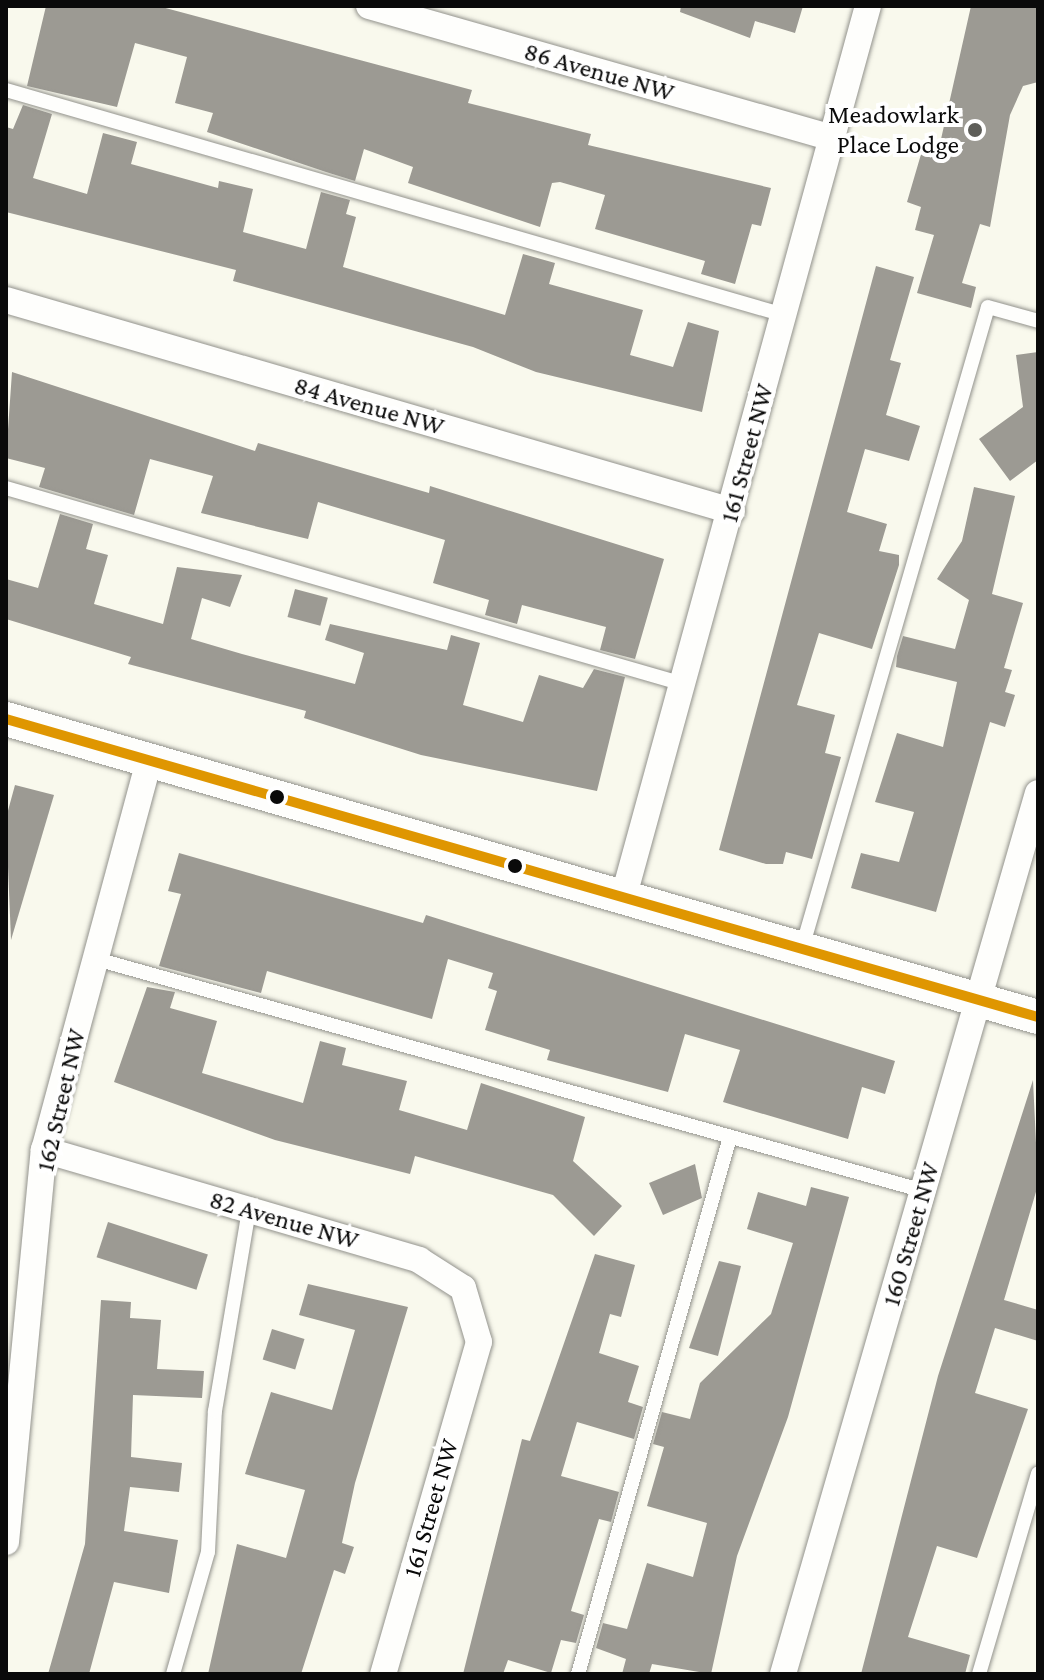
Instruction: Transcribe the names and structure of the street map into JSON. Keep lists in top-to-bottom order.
{
  "streets": {
    "street": [
      "86 Avenue NW",
      "84 Avenue NW",
      "161 Street NW",
      "162 Street NW",
      "82 Avenue NW",
      "160 Street NW"
    ]
  },
  "crossings": [
    ["86 Avenue NW", "161 Street NW"],
    ["84 Avenue NW", "161 Street NW"],
    ["161 Street NW", "82 Avenue NW"],
    ["162 Street NW", "82 Avenue NW"]
  ],
  "places": ["Meadowlark Place Lodge"]
}
